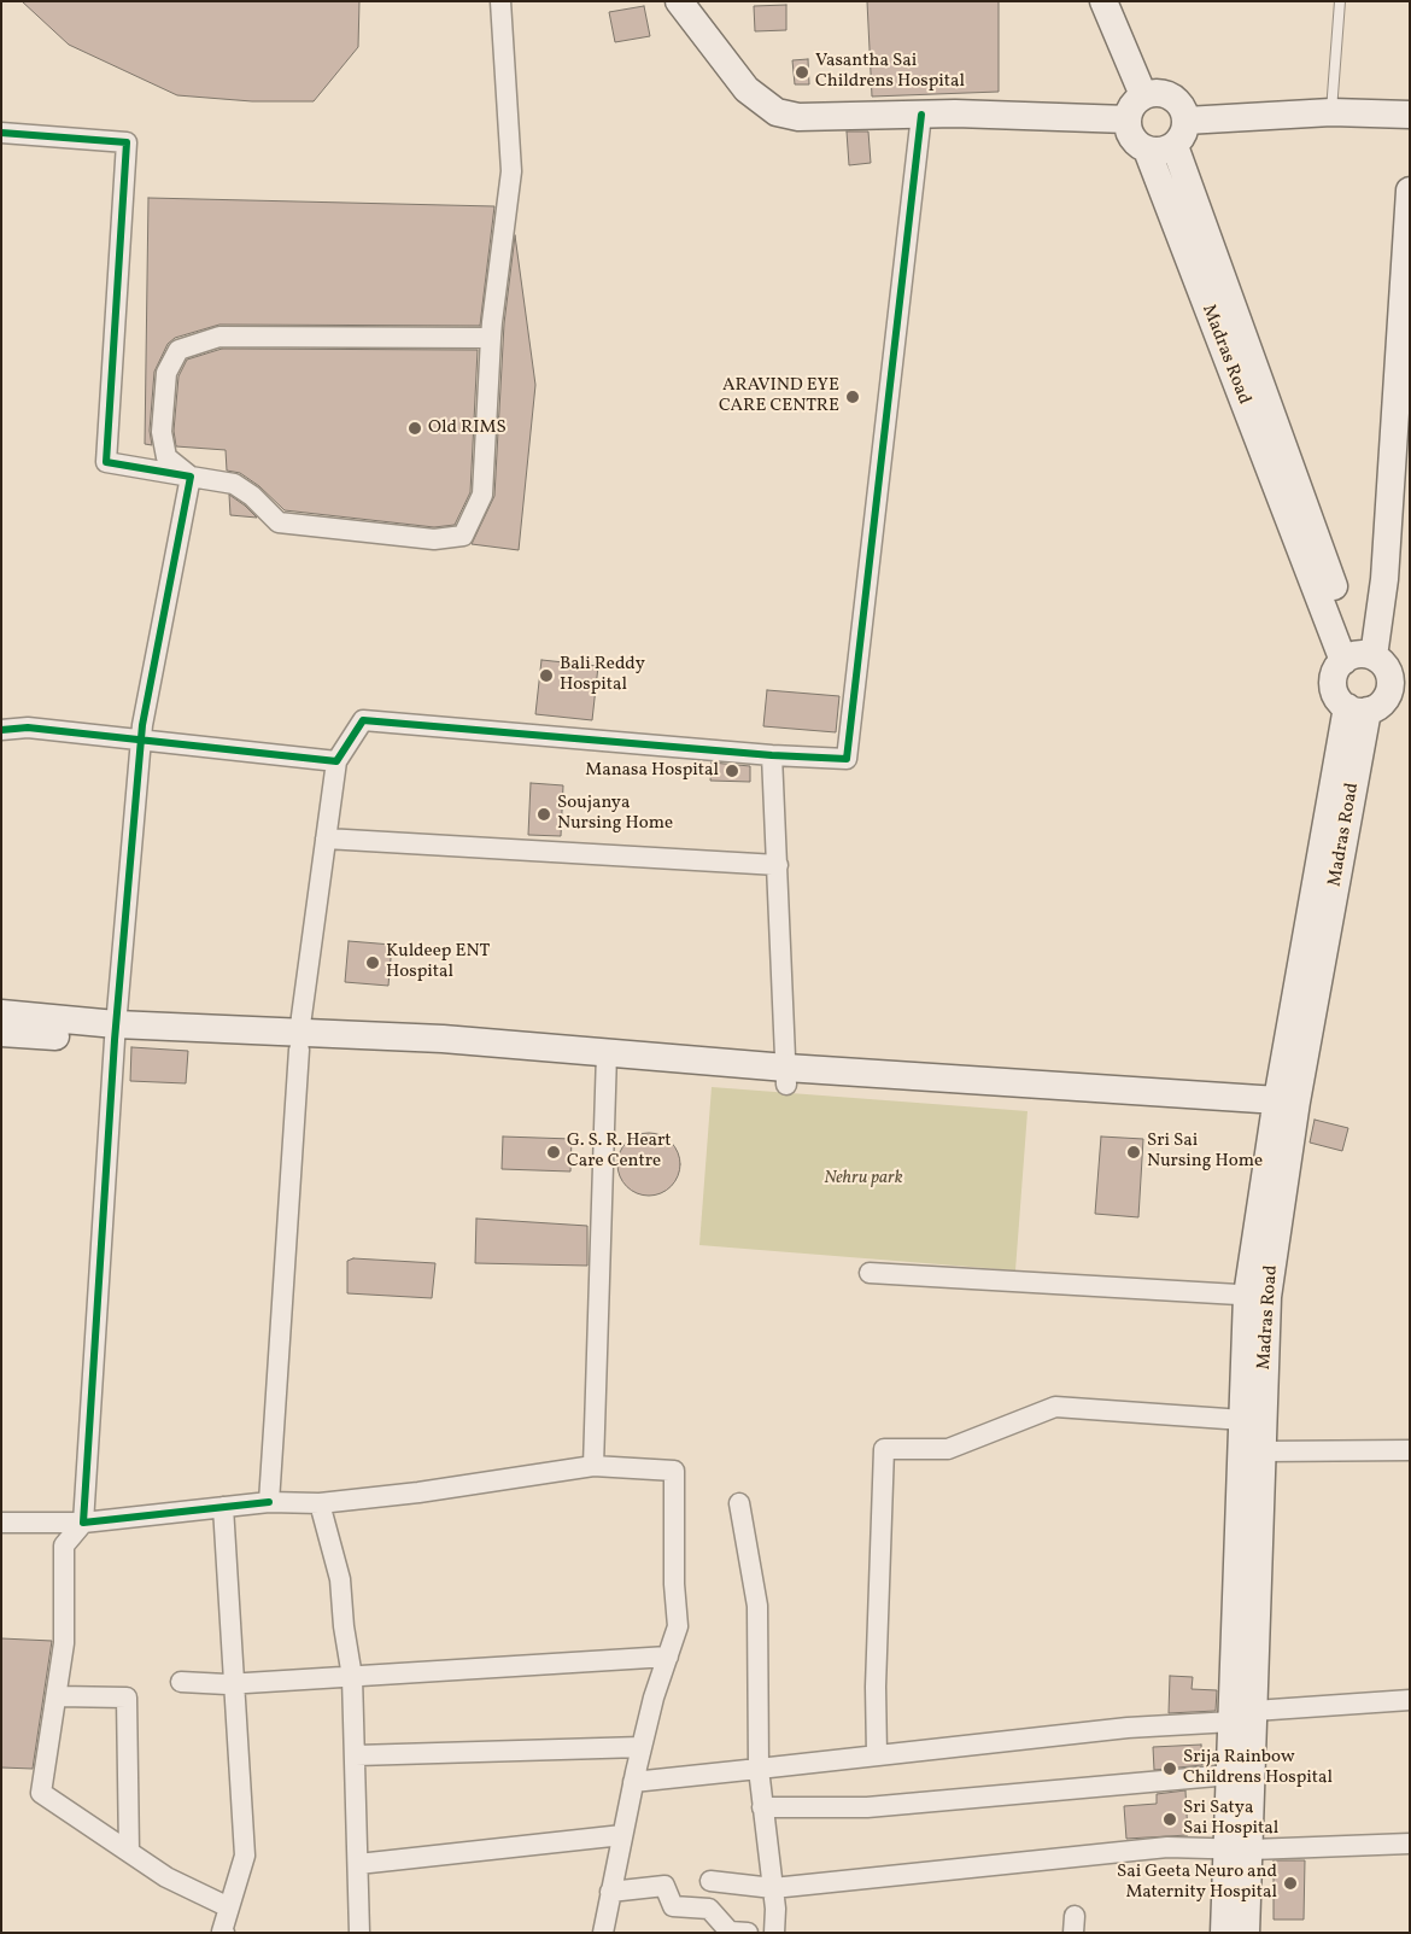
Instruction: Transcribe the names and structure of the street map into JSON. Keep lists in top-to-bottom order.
{
  "streets": {
    "main road": ["Madras Road"]
  },
  "parks": ["Nehru park"],
  "places": [
    "Vasantha Sai Childrens Hospital",
    "ARAVIND EYE CARE CENTRE",
    "Old RIMS",
    "Bali Reddy Hospital",
    "Manasa Hospital",
    "Soujanya Nursing Home",
    "Kuldeep ENT Hospital",
    "G. S. R. Heart Care Centre",
    "Sri Sai Nursing Home",
    "Srija Rainbow Childrens Hospital",
    "Sri Satya Sai Hospital",
    "Sai Geeta Neuro and Maternity Hospital"
  ]
}
